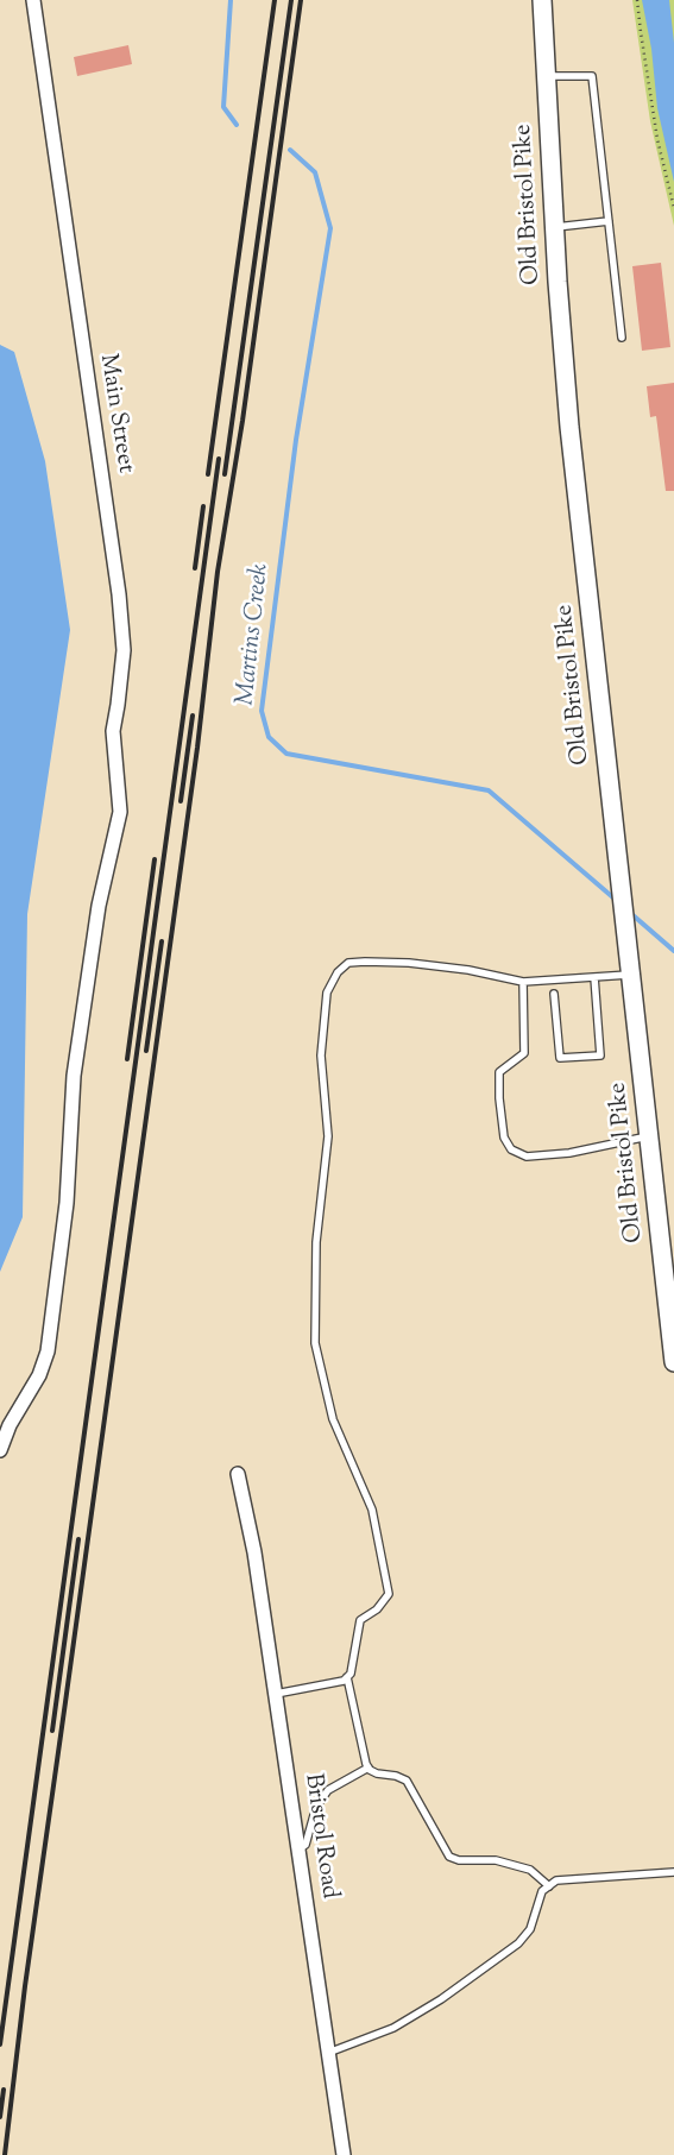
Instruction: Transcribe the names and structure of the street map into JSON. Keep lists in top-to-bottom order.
{
  "streets": {
    "main road": ["Old Bristol Pike"],
    "street": ["Main Street", "Bristol Road"]
  },
  "water": ["Martins Creek"]
}
